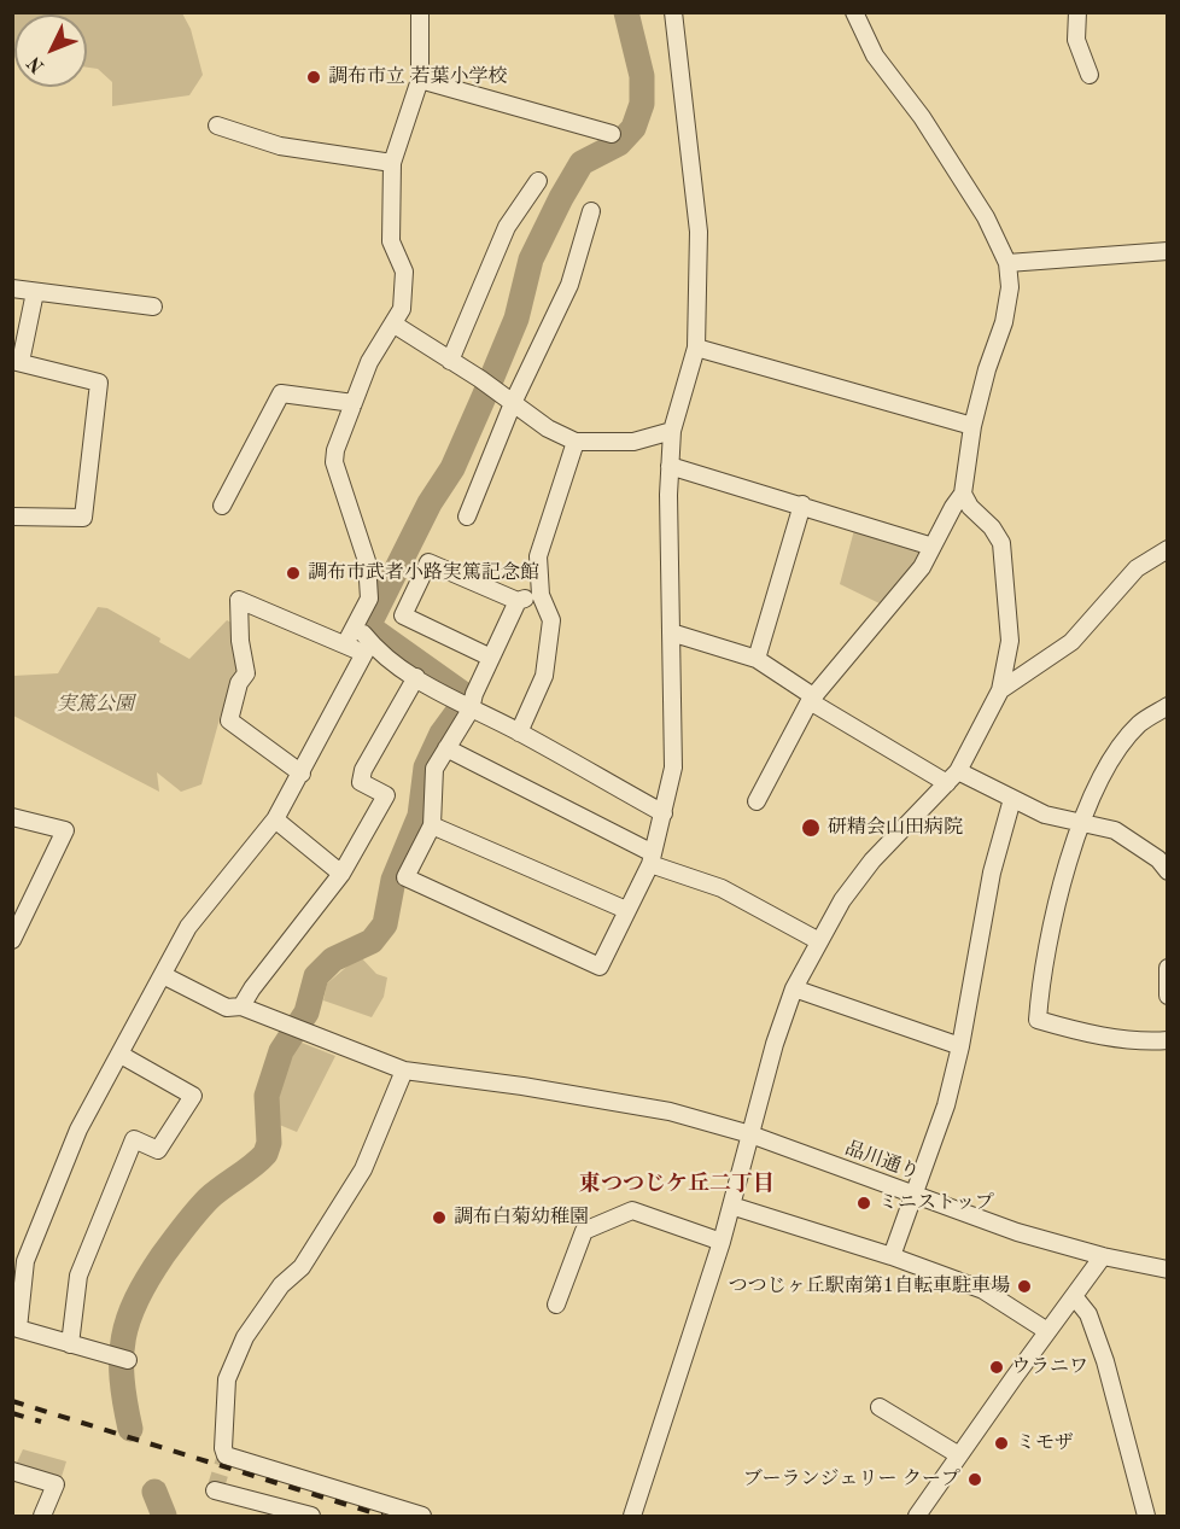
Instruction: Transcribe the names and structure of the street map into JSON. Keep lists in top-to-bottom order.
{
  "streets": {
    "street": ["品川通り"]
  },
  "districts": ["東つつじケ丘二丁目"],
  "parks": ["実篤公園"],
  "places": [
    "調布市立 若葉小学校",
    "調布市武者小路実篤記念館",
    "研精会山田病院",
    "ミニストップ",
    "調布白菊幼稚園",
    "つつじヶ丘駅南第1自転車駐車場",
    "ウラニワ",
    "ミモザ",
    "ブーランジェリー クープ"
  ],
  "north": "bottom left"
}
